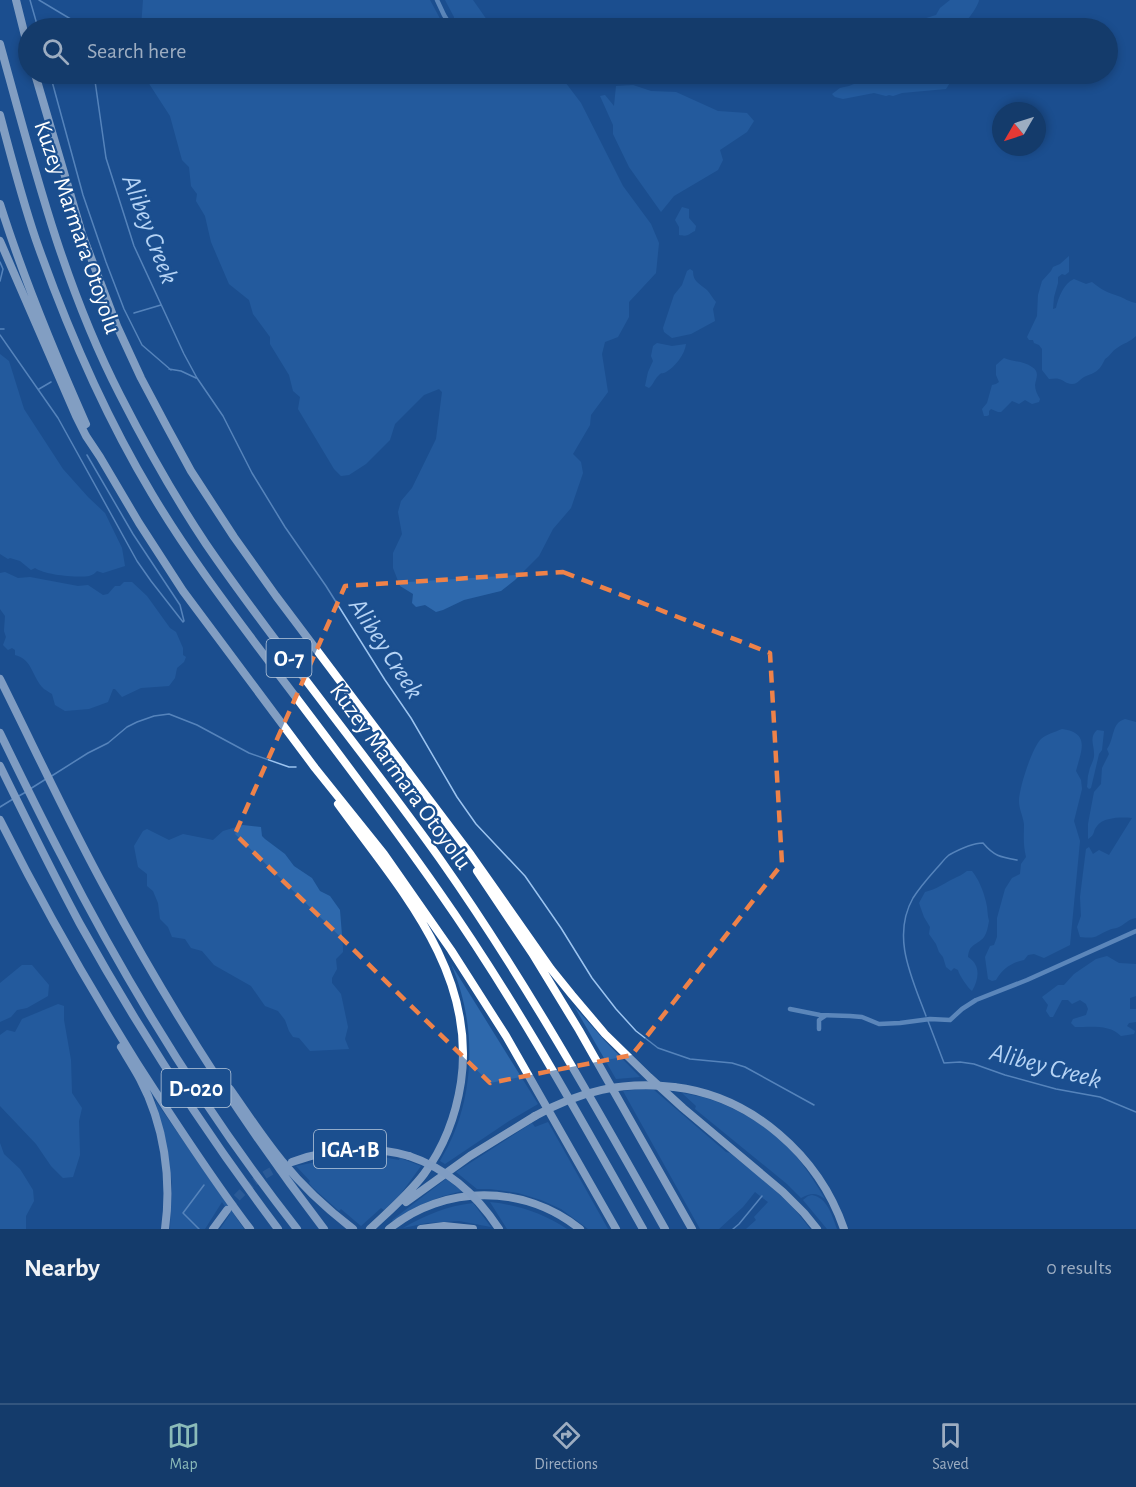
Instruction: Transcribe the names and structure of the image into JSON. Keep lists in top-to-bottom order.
{
  "streets": {
    "highway": [
      "Kuzey Marmara Otoyolu",
      "O-7",
      "D-020",
      "IGA-1B"
    ]
  },
  "water": ["Alibey Creek"],
  "north": "bottom left",
  "page": {
    "search": "Search here",
    "heading": ["Nearby", "0 results"],
    "nav": ["Map", "Directions", "Saved"]
  }
}
